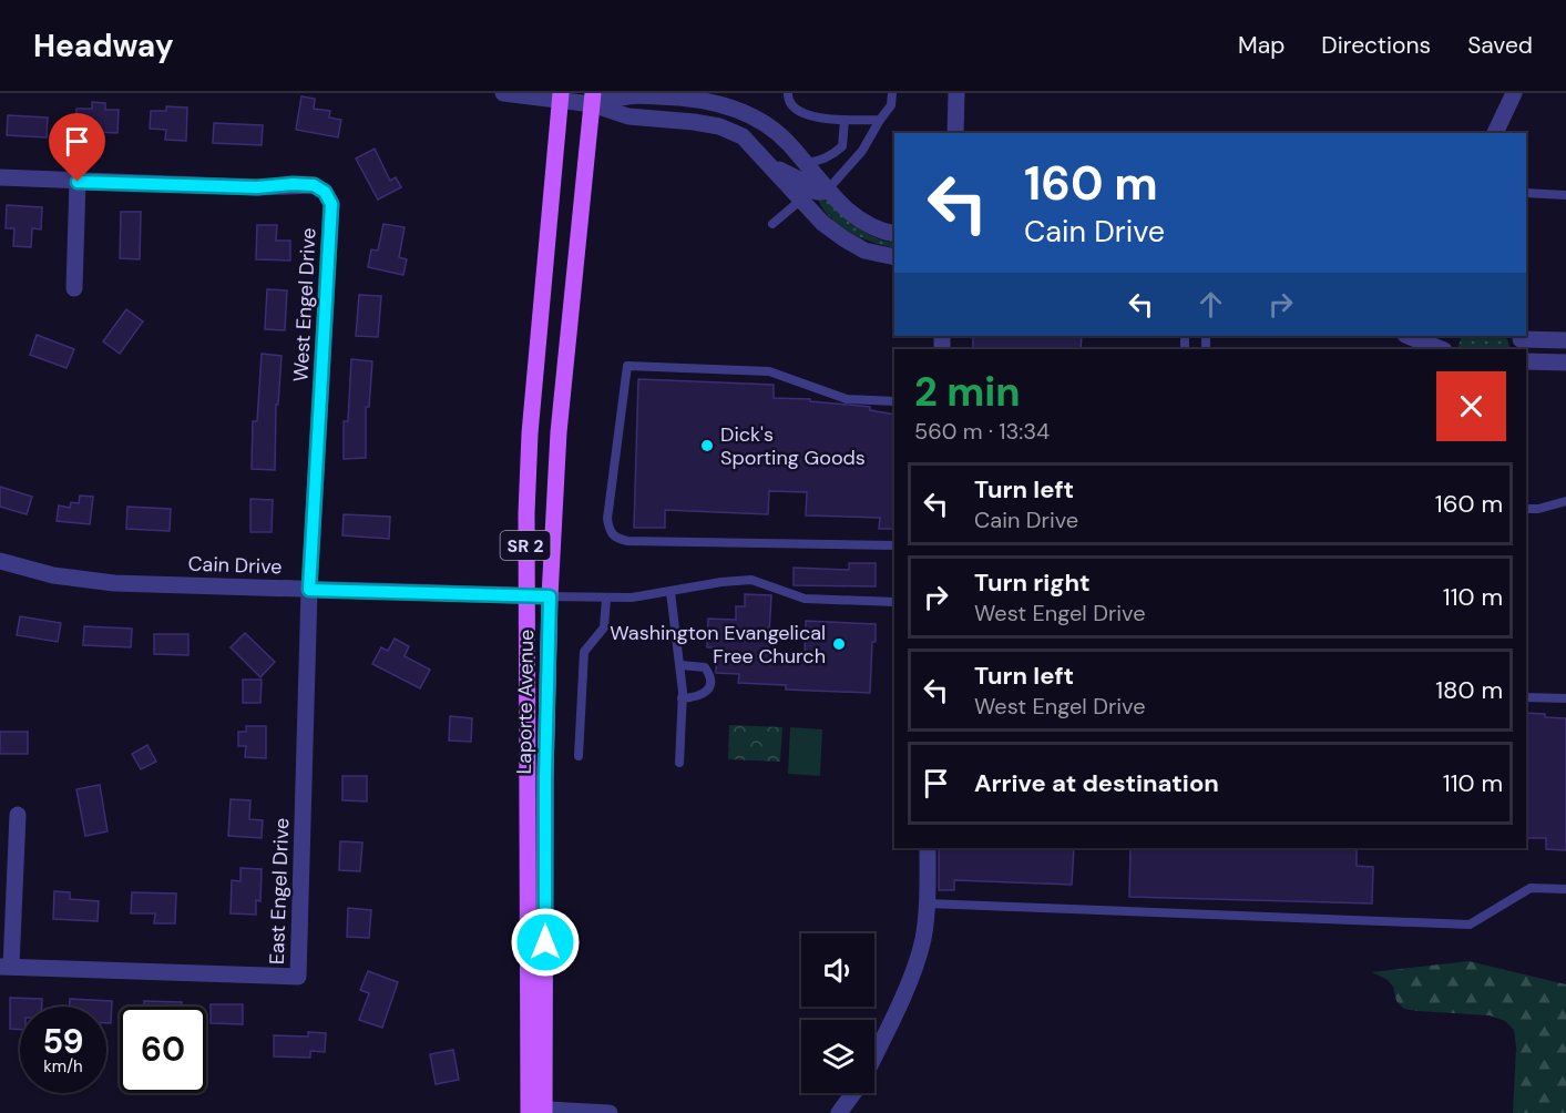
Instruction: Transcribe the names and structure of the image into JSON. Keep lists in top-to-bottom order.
{
  "streets": {
    "main road": ["SR 2", "Laporte Avenue"],
    "street": ["West Engel Drive", "Cain Drive", "East Engel Drive"]
  },
  "crossings": [
    ["West Engel Drive", "Cain Drive"],
    ["West Engel Drive", "East Engel Drive"],
    ["Cain Drive", "Laporte Avenue"],
    ["Cain Drive", "East Engel Drive"]
  ],
  "places": ["Dick's Sporting Goods", "Washington Evangelical Free Church"],
  "page": {
    "header": "Headway",
    "nav": ["Map", "Directions", "Saved"],
    "turn": ["160 m", "Cain Drive"],
    "heading": ["2 min", "560 m · 13:34"],
    "list": [
      {
        "name": "Turn left",
        "note": "Cain Drive",
        "value": "160 m"
      },
      {
        "name": "Turn right",
        "note": "West Engel Drive",
        "value": "110 m"
      },
      {
        "name": "Turn left",
        "note": "West Engel Drive",
        "value": "180 m"
      },
      {
        "name": "Arrive at destination",
        "value": "110 m"
      }
    ],
    "speed": "59 km/h",
    "limit": "60"
  }
}
